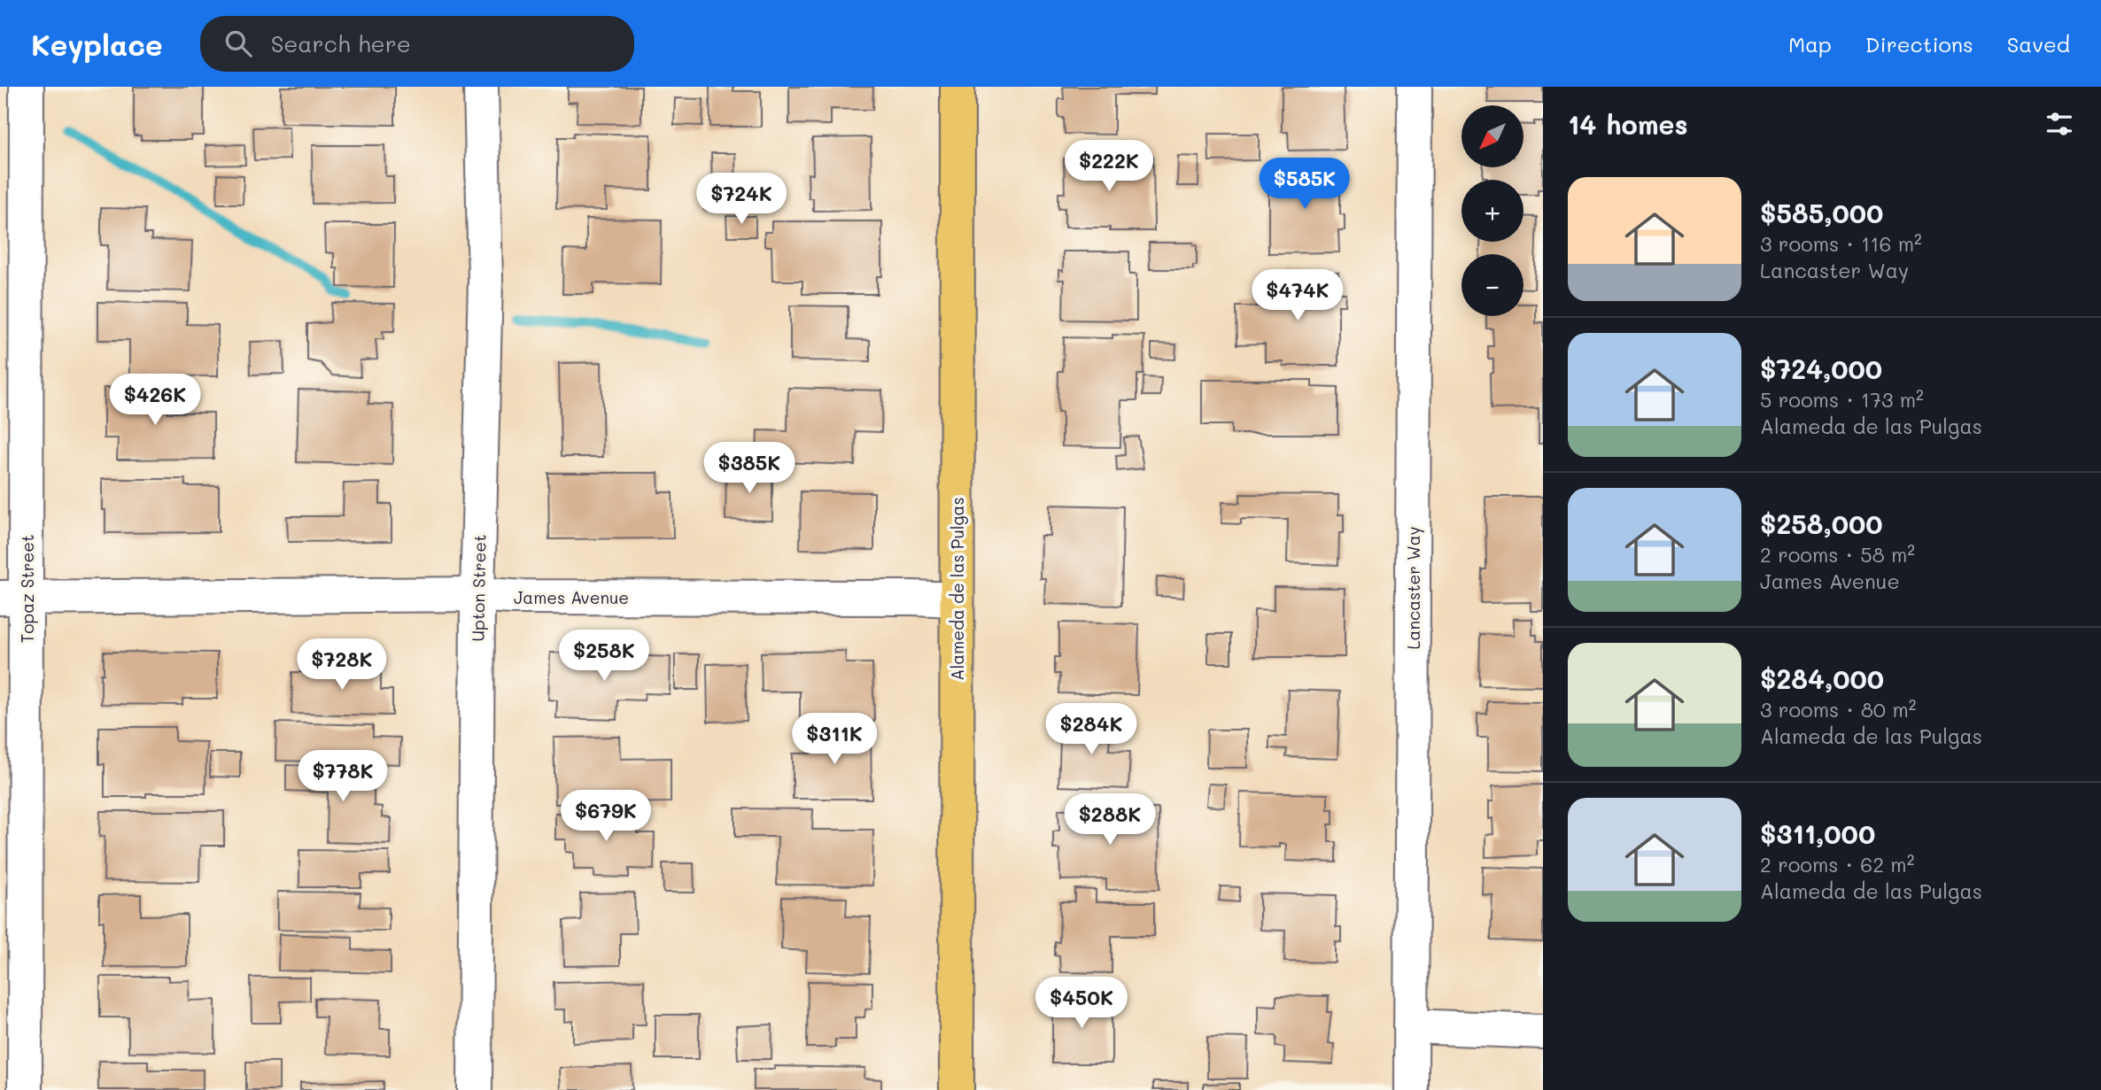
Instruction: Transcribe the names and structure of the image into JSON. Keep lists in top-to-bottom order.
{
  "streets": {
    "main road": ["Alameda de las Pulgas"],
    "street": [
      "Upton Street",
      "Lancaster Way",
      "Topaz Street",
      "James Avenue"
    ]
  },
  "crossings": [
    ["Upton Street", "James Avenue"],
    ["Topaz Street", "James Avenue"],
    ["Alameda de las Pulgas", "James Avenue"]
  ],
  "north": "bottom left",
  "page": {
    "header": "Keyplace",
    "search": "Search here",
    "nav": ["Map", "Directions", "Saved"],
    "heading": "14 homes",
    "map_buttons": ["+", "−"],
    "price": [
      "$222K",
      "$585K",
      "$724K",
      "$474K",
      "$426K",
      "$385K",
      "$258K",
      "$728K",
      "$284K",
      "$311K",
      "$778K",
      "$679K",
      "$288K",
      "$450K"
    ],
    "list": [
      {
        "name": "$585,000",
        "note": "3 rooms · 116 m² · Lancaster Way"
      },
      {
        "name": "$724,000",
        "note": "5 rooms · 173 m² · Alameda de las Pulgas"
      },
      {
        "name": "$258,000",
        "note": "2 rooms · 58 m² · James Avenue"
      },
      {
        "name": "$284,000",
        "note": "3 rooms · 80 m² · Alameda de las Pulgas"
      },
      {
        "name": "$311,000",
        "note": "2 rooms · 62 m² · Alameda de las Pulgas"
      }
    ]
  }
}
